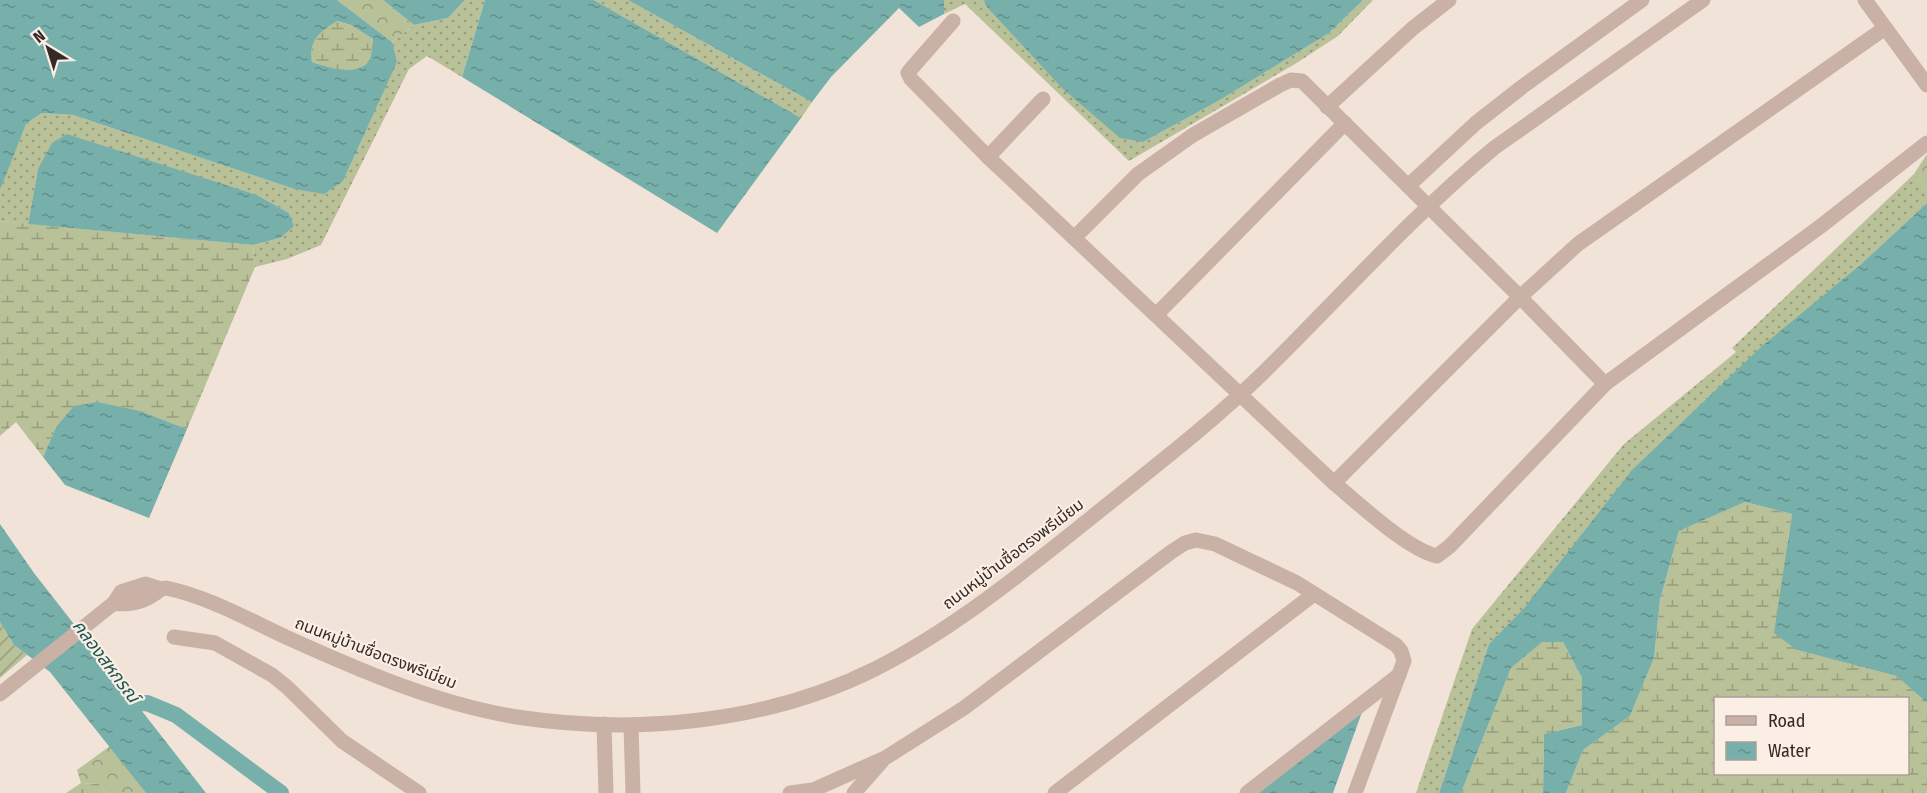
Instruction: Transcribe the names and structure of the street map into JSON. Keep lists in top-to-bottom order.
{
  "streets": {
    "street": ["ถนนหมู่บ้านซื่อตรงพรีเมี่ยม"]
  },
  "water": ["คลองสหกรณ์"],
  "legend": ["Road", "Water"],
  "north": "top left"
}
